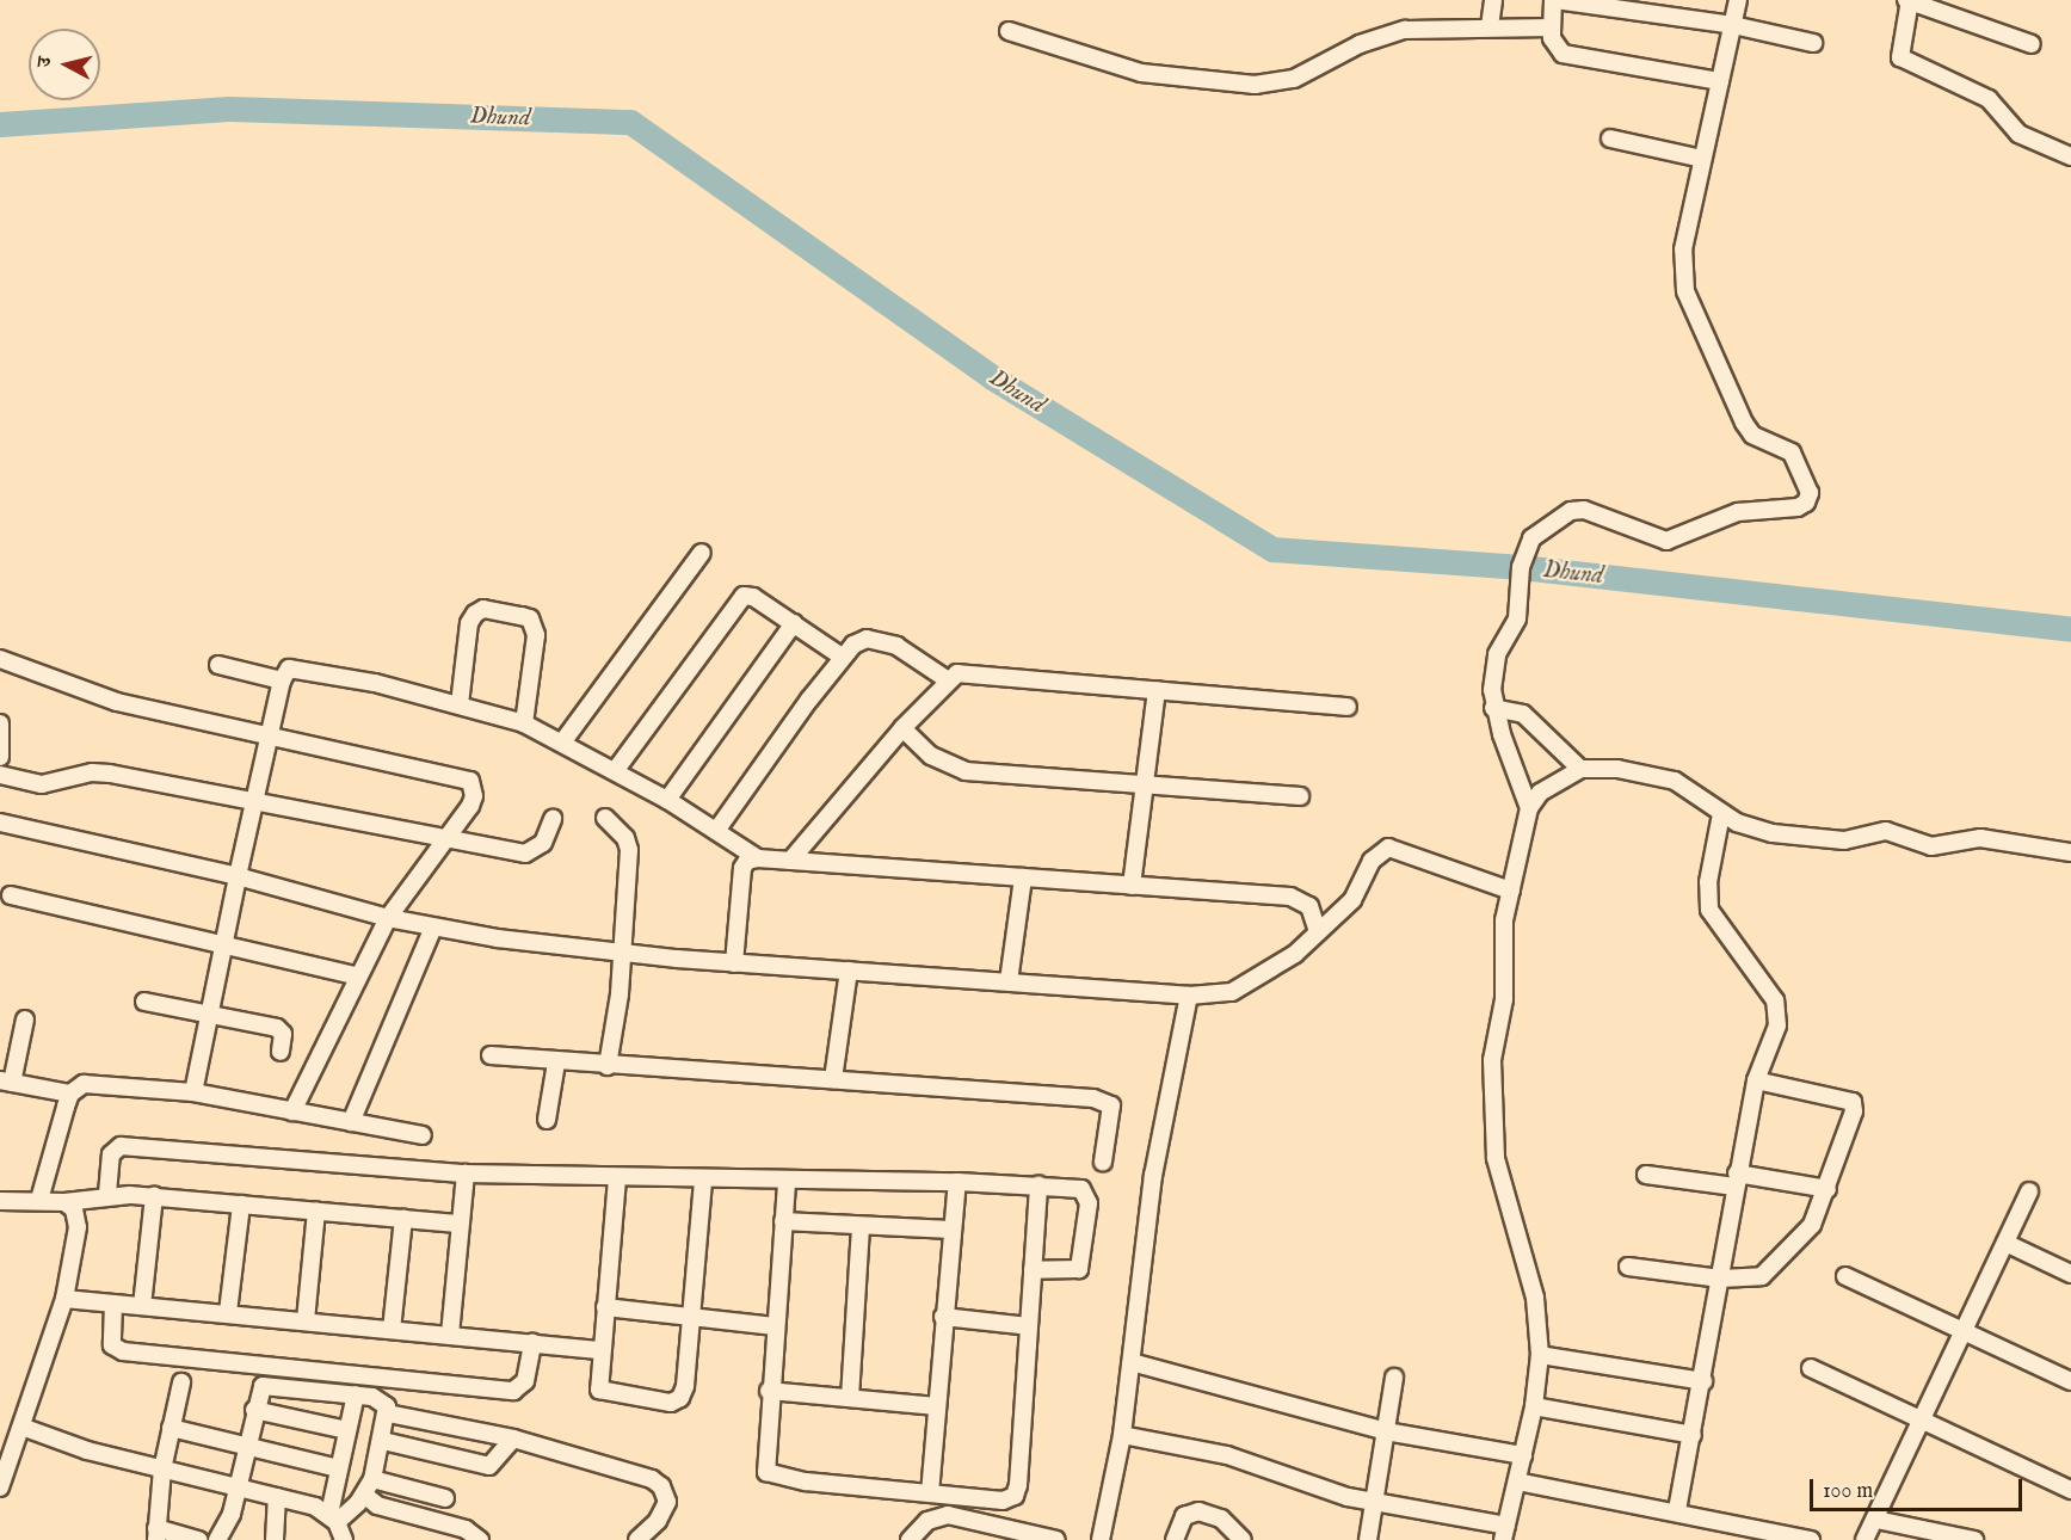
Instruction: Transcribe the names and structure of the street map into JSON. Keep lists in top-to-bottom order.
{
  "water": ["Dhund"],
  "scale_bar": "100 m",
  "north": "left"
}
